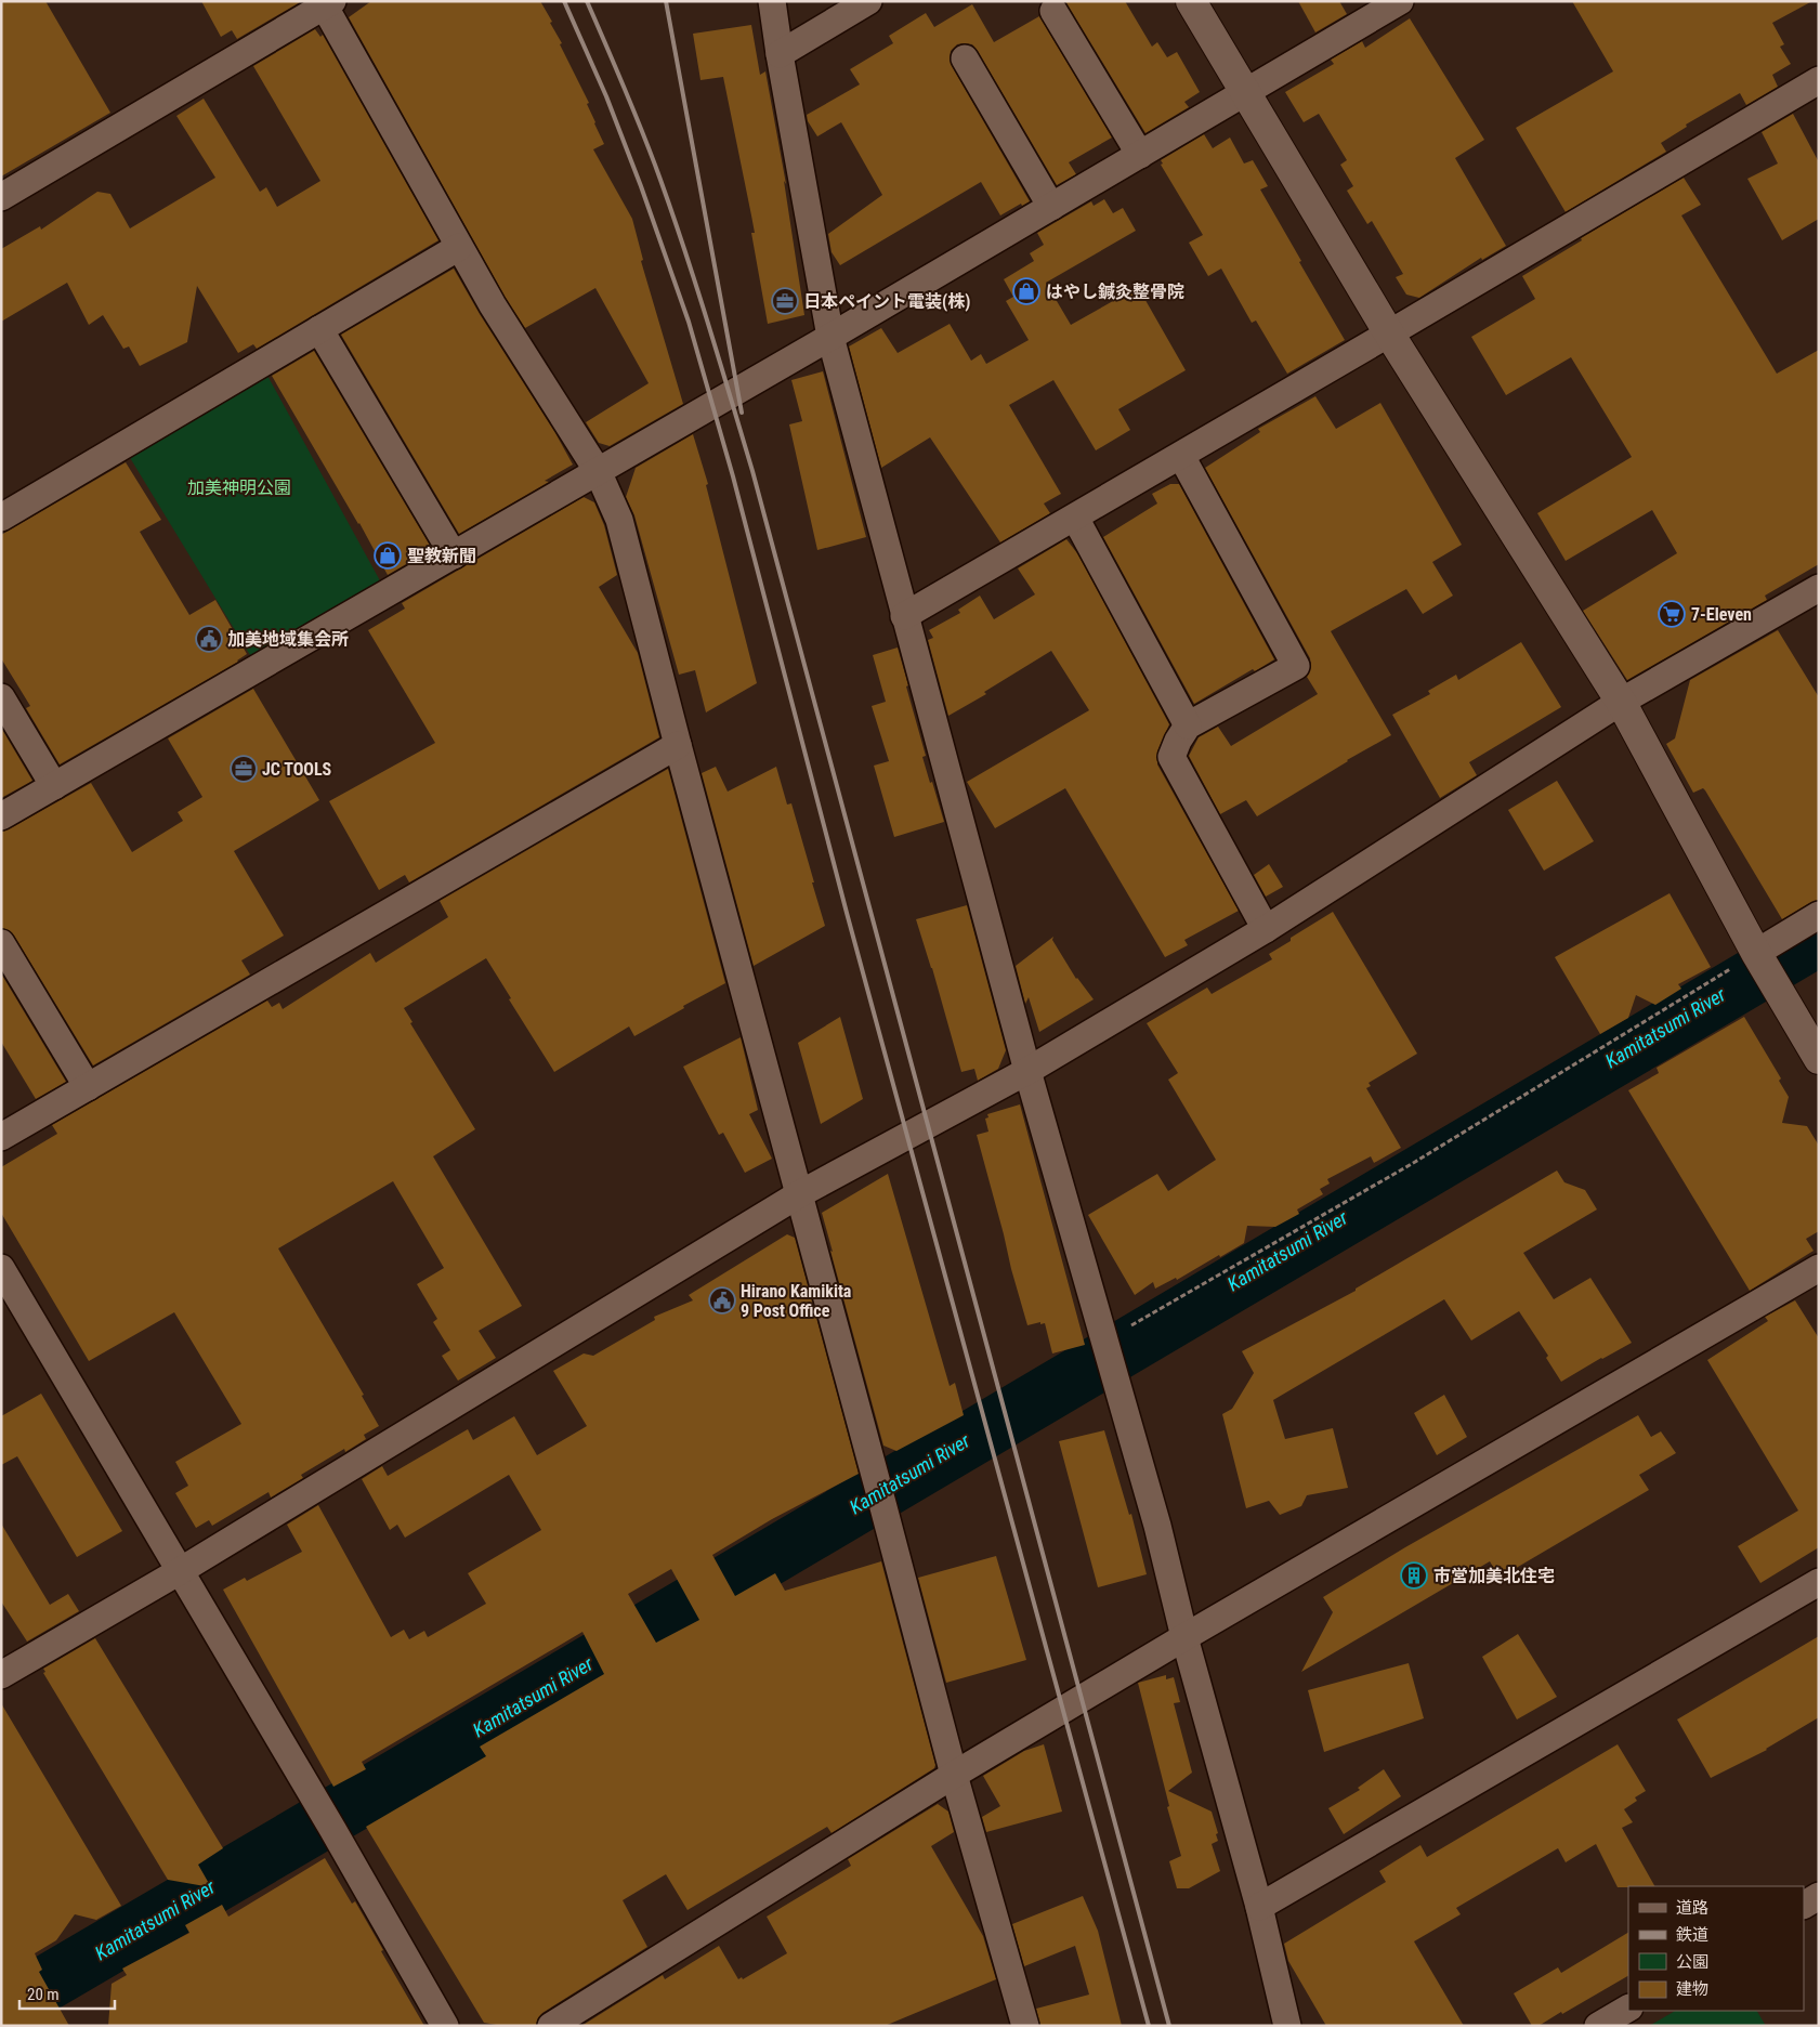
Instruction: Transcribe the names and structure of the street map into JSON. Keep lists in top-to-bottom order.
{
  "water": ["Kamitatsumi River"],
  "parks": ["加美神明公園"],
  "places": {
    "shop": ["はやし鍼灸整骨院", "聖教新聞"],
    "office": ["日本ペイント電装(株)", "JC TOOLS"],
    "supermarket": ["7-Eleven"],
    "public building": ["加美地域集会所", "Hirano Kamikita 9 Post Office"],
    "building": ["市営加美北住宅"]
  },
  "legend": [
    "道路",
    "鉄道",
    "公園",
    "建物"
  ],
  "scale_bar": "20 m"
}
